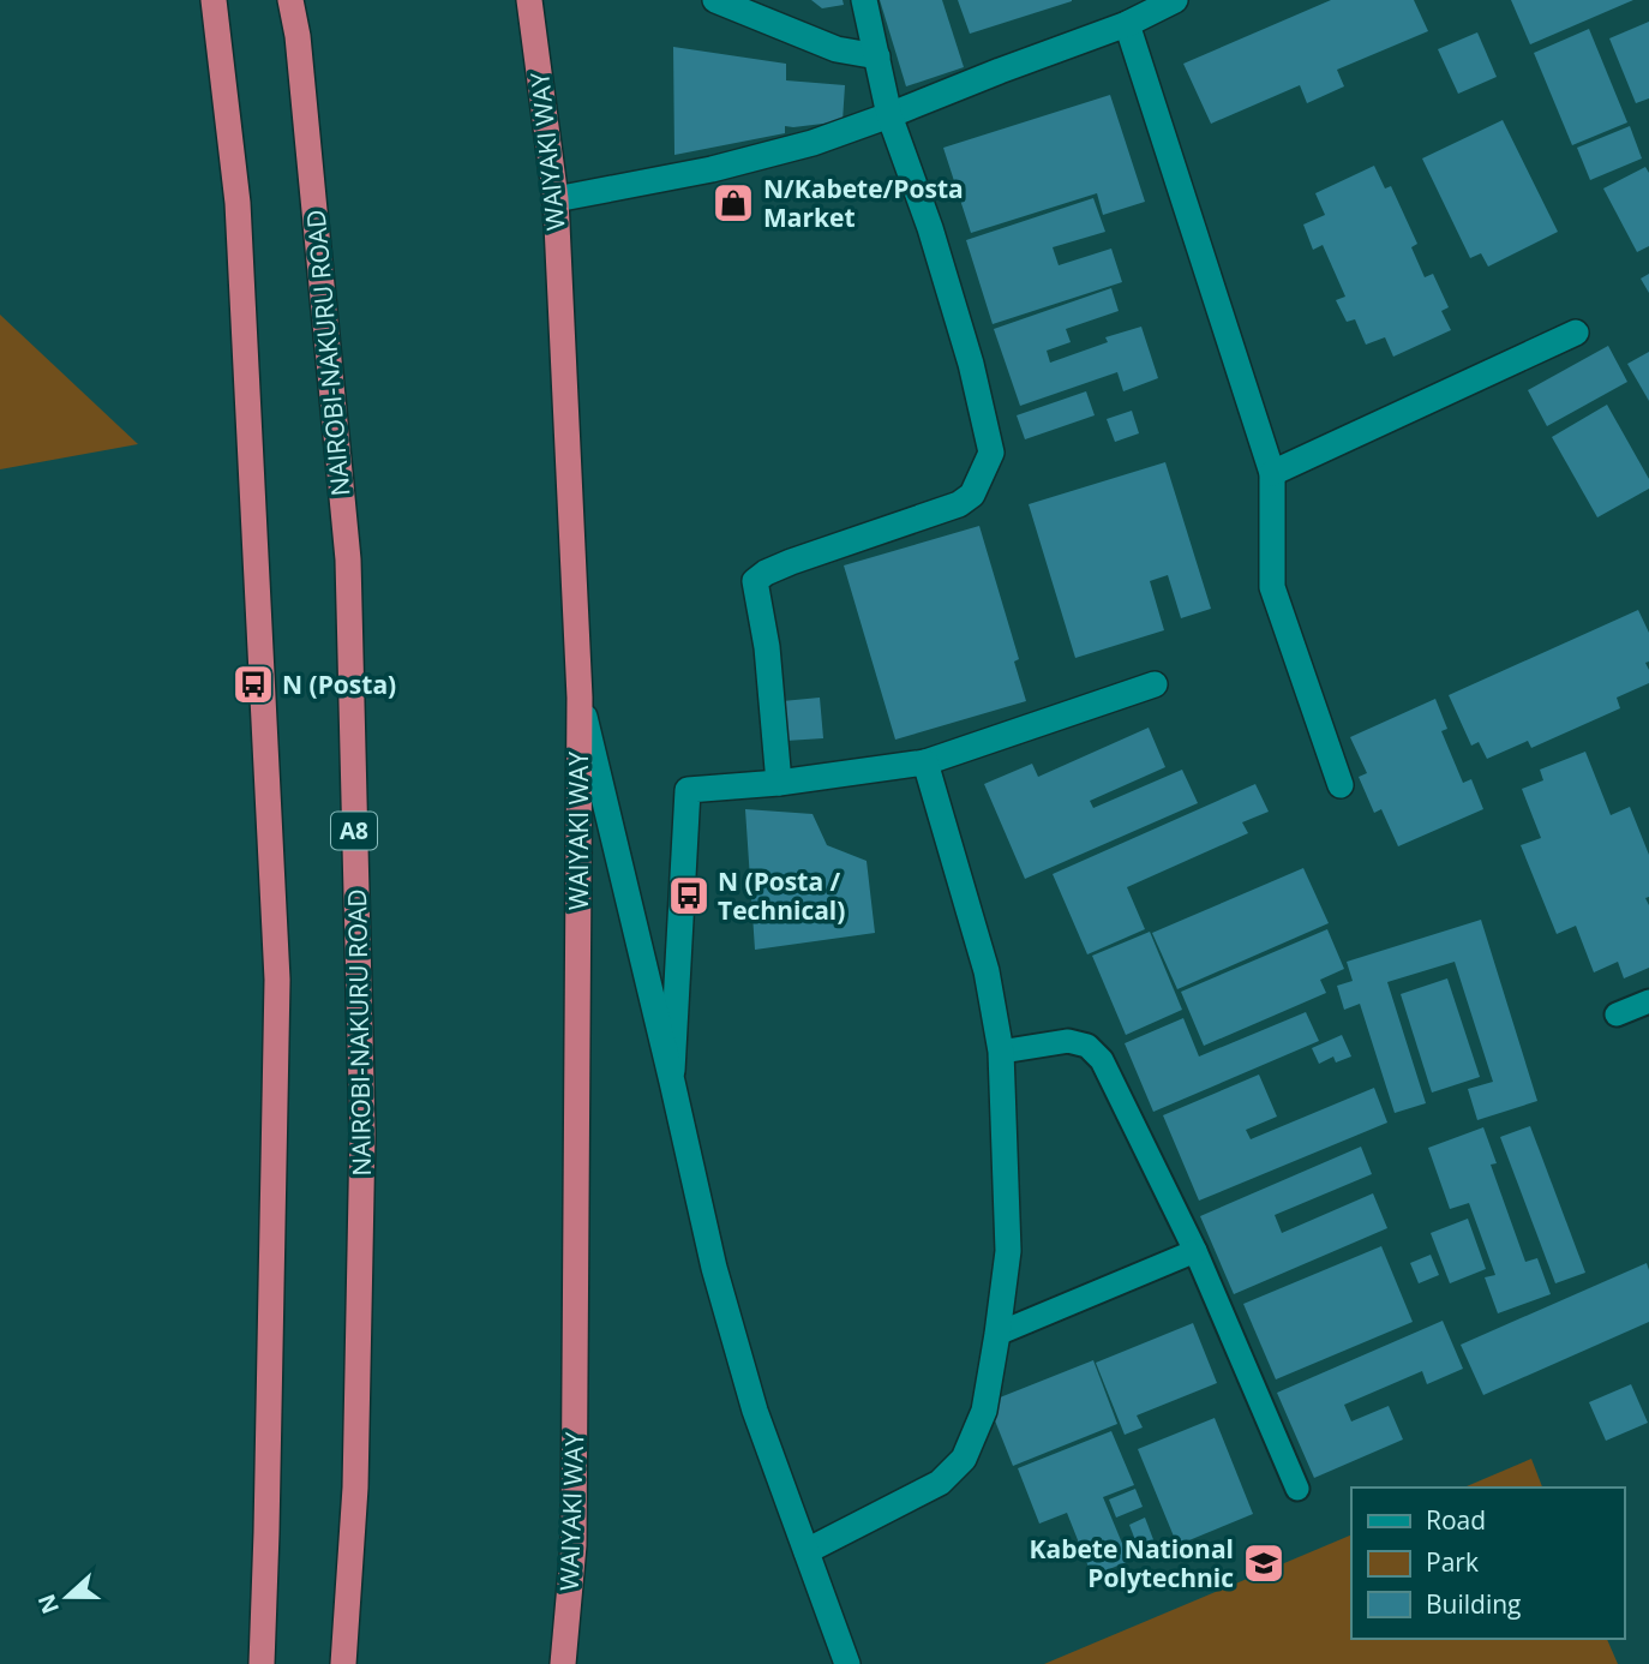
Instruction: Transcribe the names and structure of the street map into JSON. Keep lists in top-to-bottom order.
{
  "streets": {
    "highway": ["WAIYAKI WAY", "NAIROBI-NAKURU ROAD", "A8"]
  },
  "places": {
    "shop": ["N/Kabete/Posta Market"],
    "bus stop": ["N (Posta)", "N (Posta / Technical)"],
    "school or university": ["Kabete National Polytechnic"]
  },
  "legend": ["Road", "Park", "Building"],
  "north": "left"
}
